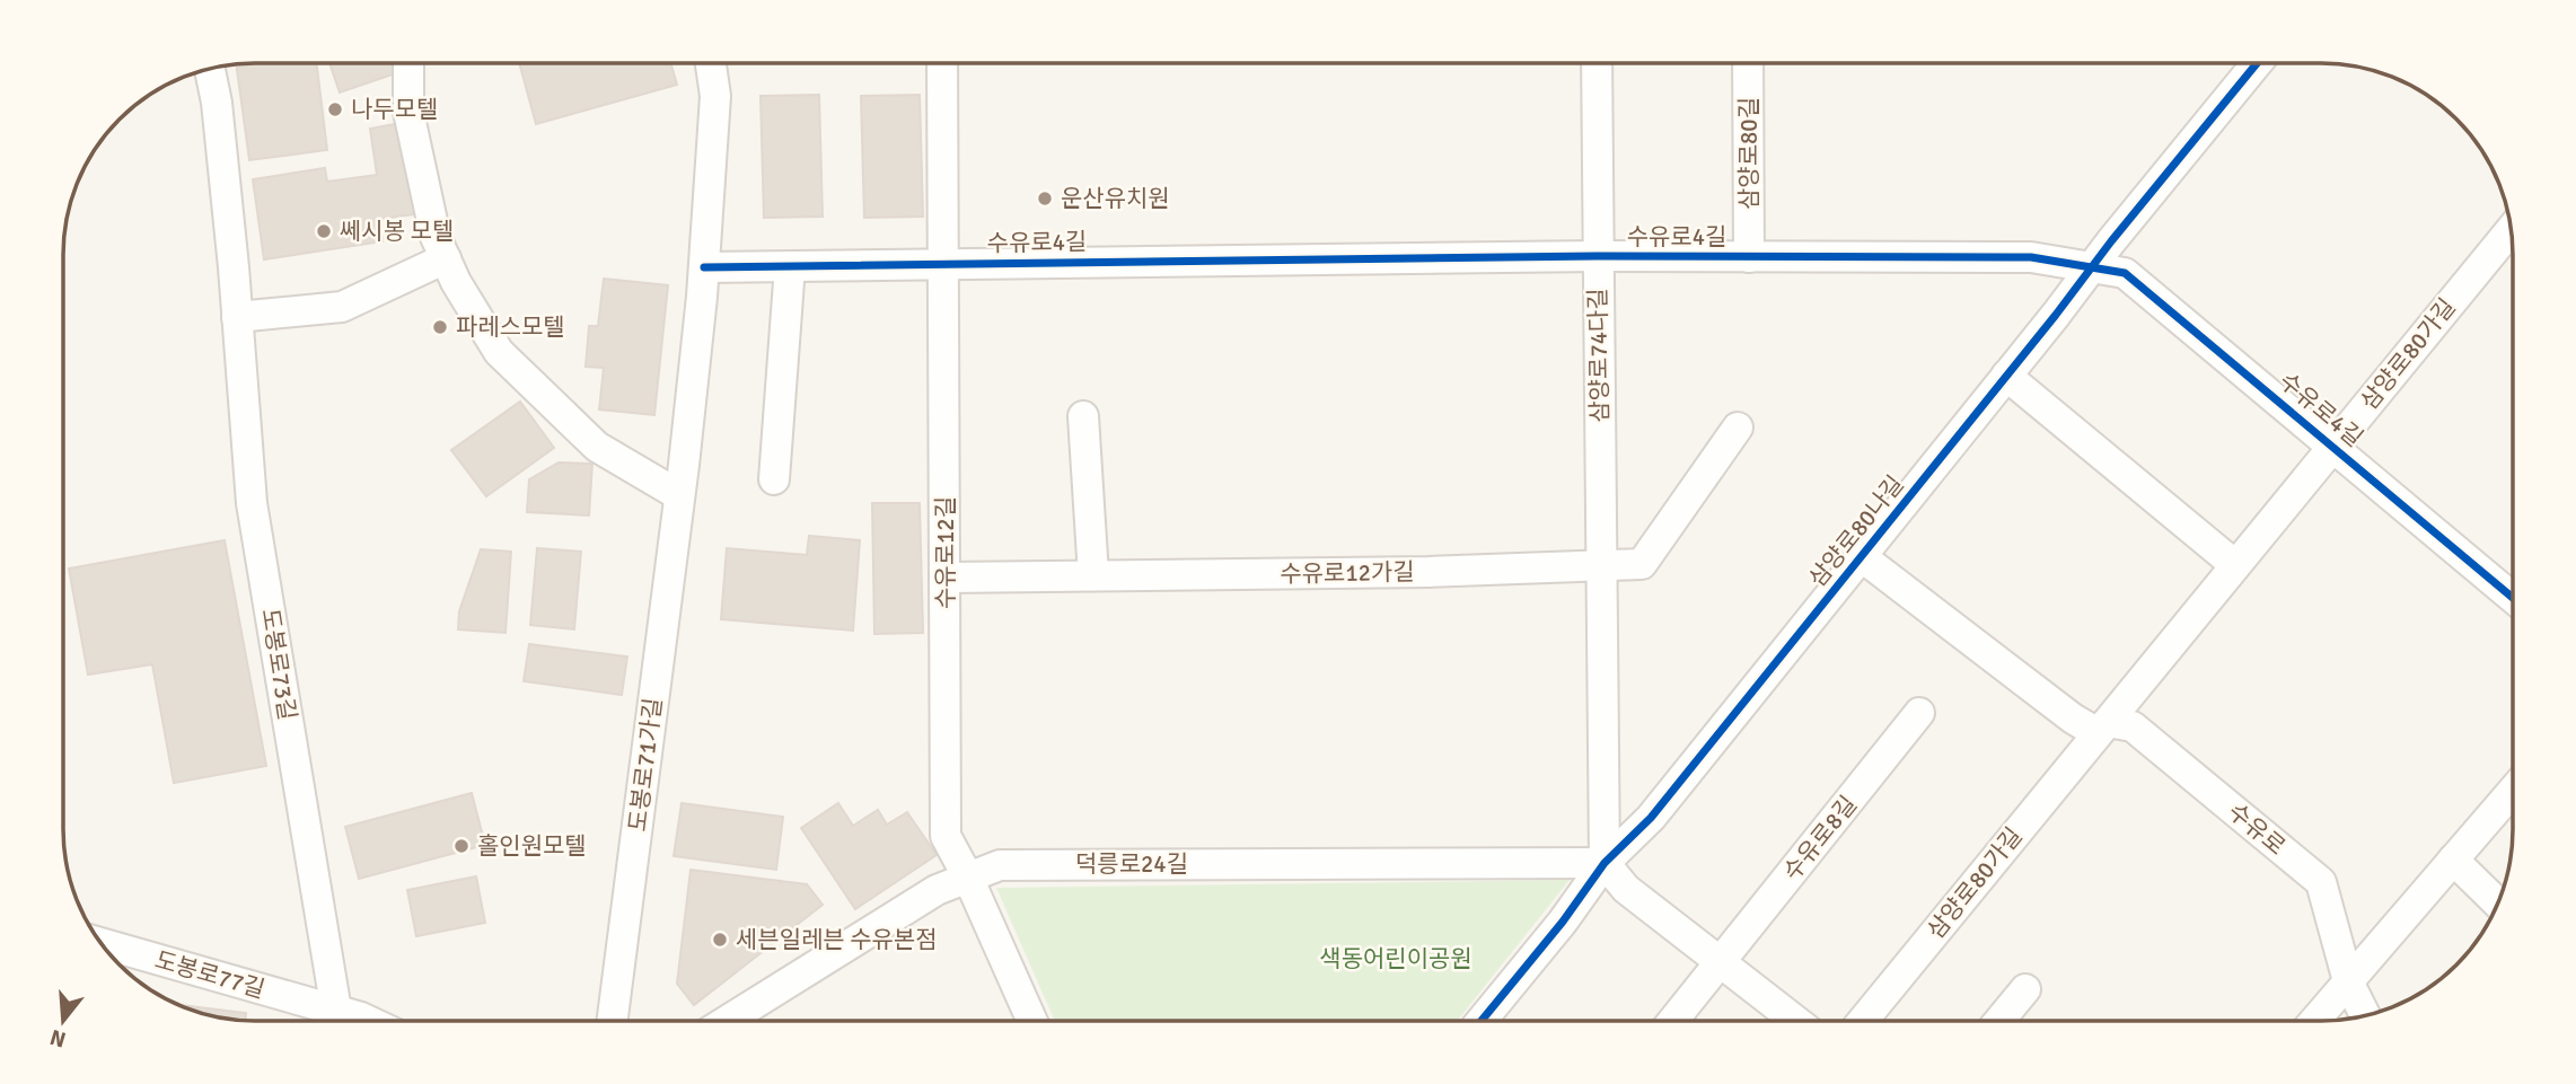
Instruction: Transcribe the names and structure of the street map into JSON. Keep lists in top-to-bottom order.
{
  "streets": {
    "street": [
      "삼양로80길",
      "수유로4길",
      "삼양로80가길",
      "삼양로74다길",
      "삼양로80나길",
      "수유로12길",
      "수유로12가길",
      "도봉로73길",
      "도봉로71가길",
      "수유로",
      "수유로8길",
      "덕릉로24길",
      "도봉로77길"
    ]
  },
  "crossings": [
    ["삼양로80길", "수유로4길"],
    ["수유로4길", "삼양로80가길"],
    ["수유로4길", "삼양로74다길"],
    ["수유로4길", "삼양로80나길"],
    ["수유로4길", "수유로12길"],
    ["수유로4길", "도봉로71가길"],
    ["삼양로80가길", "수유로"],
    ["삼양로74다길", "삼양로80나길"],
    ["삼양로74다길", "수유로12가길"],
    ["삼양로74다길", "덕릉로24길"],
    ["삼양로80나길", "덕릉로24길"],
    ["수유로12길", "수유로12가길"],
    ["수유로12길", "덕릉로24길"]
  ],
  "parks": ["색동어린이공원"],
  "places": [
    "나두모텔",
    "운산유치원",
    "쎄시봉 모텔",
    "파레스모텔",
    "홀인원모텔",
    "세븐일레븐 수유본점"
  ],
  "north": "bottom"
}
